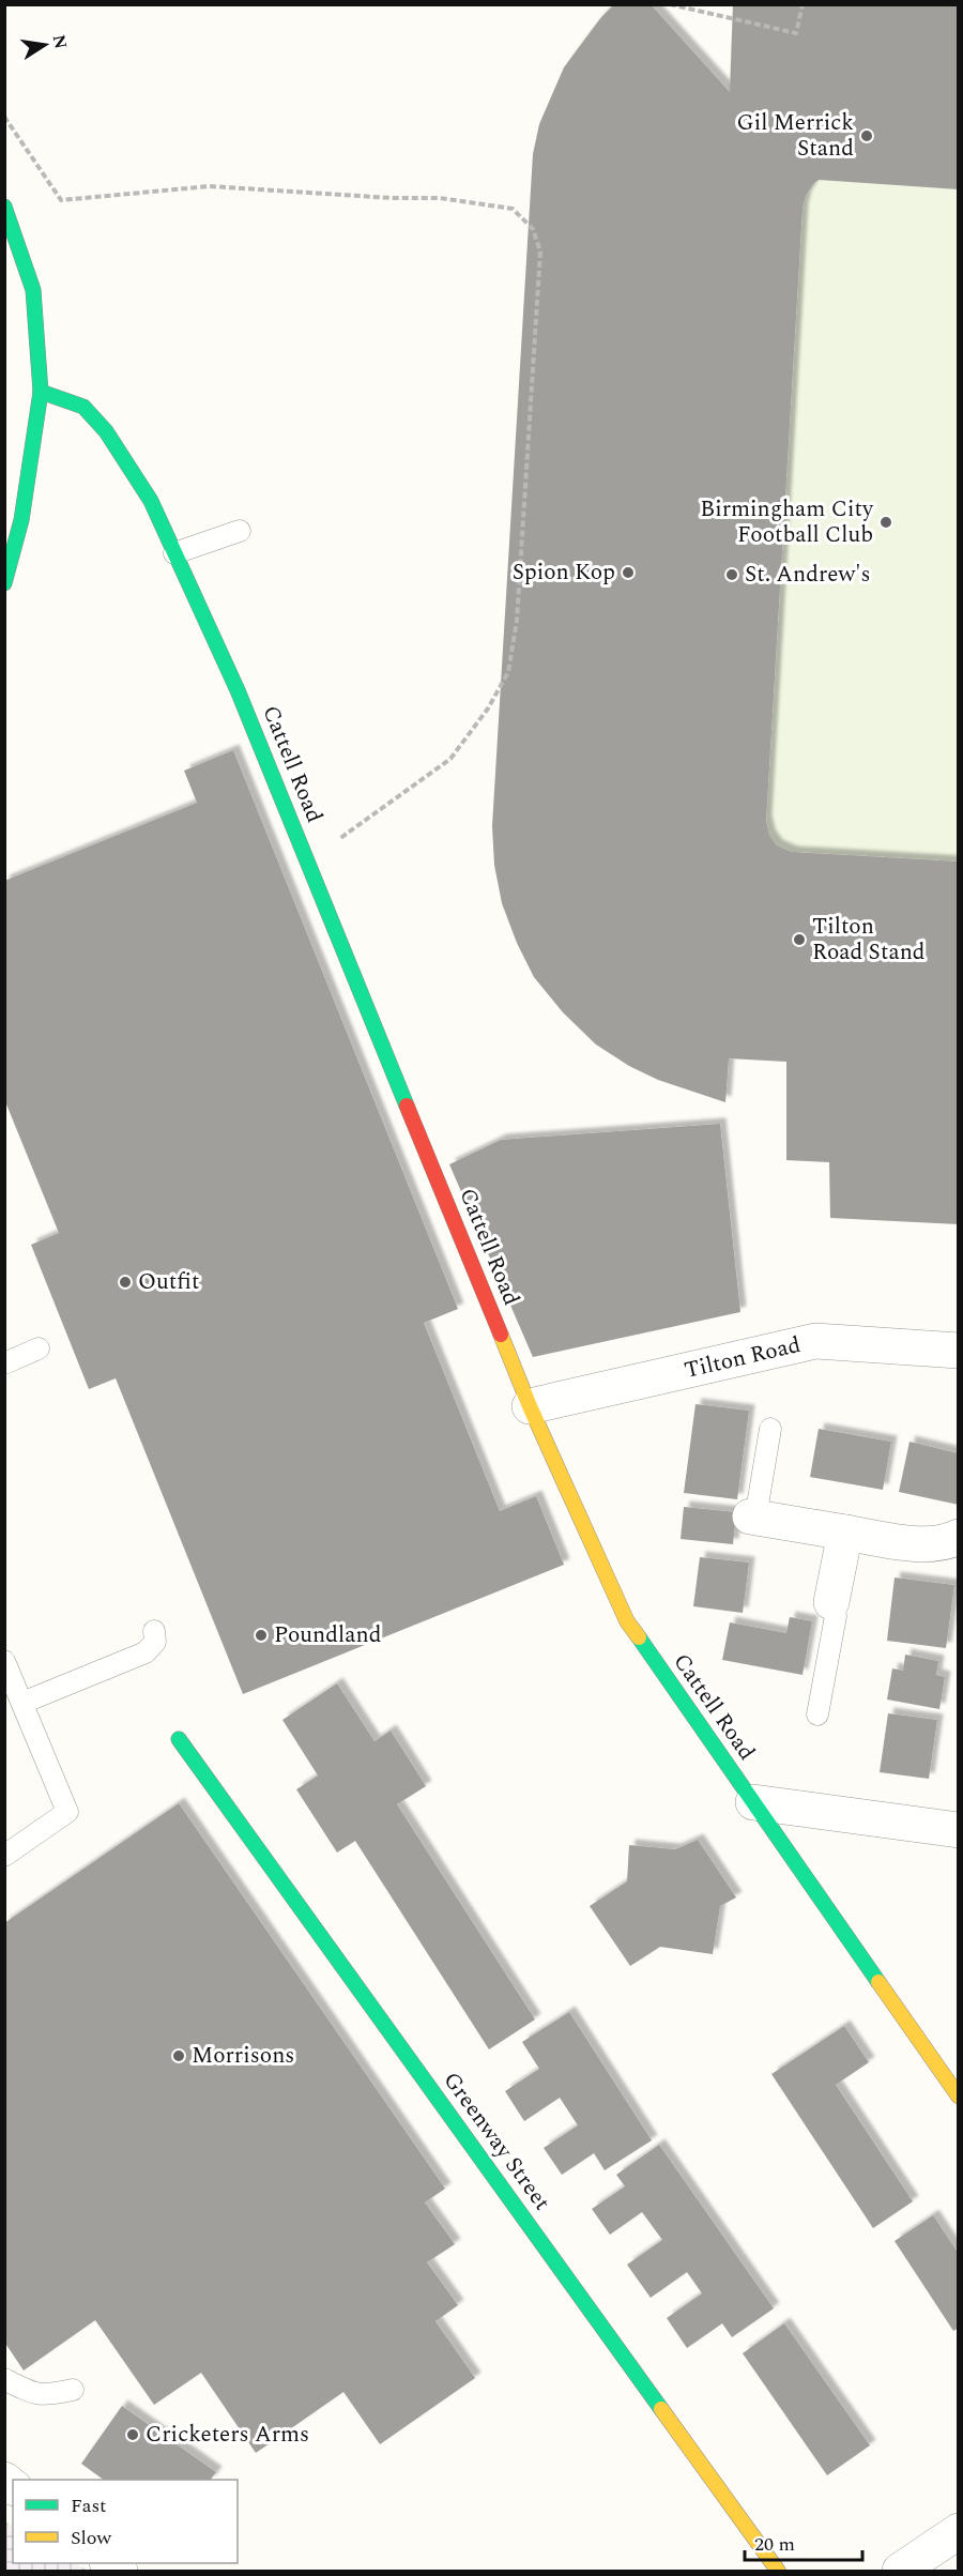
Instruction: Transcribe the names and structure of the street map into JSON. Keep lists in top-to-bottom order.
{
  "streets": {
    "main road": ["Cattell Road", "Greenway Street"],
    "street": ["Tilton Road"]
  },
  "crossings": [
    ["Cattell Road", "Tilton Road"]
  ],
  "places": [
    "Gil Merrick Stand",
    "Birmingham City Football Club",
    "Spion Kop",
    "St. Andrew's",
    "Tilton Road Stand",
    "Outfit",
    "Poundland",
    "Morrisons",
    "Cricketers Arms"
  ],
  "legend": ["Fast", "Slow"],
  "scale_bar": "20 m",
  "north": "right"
}
